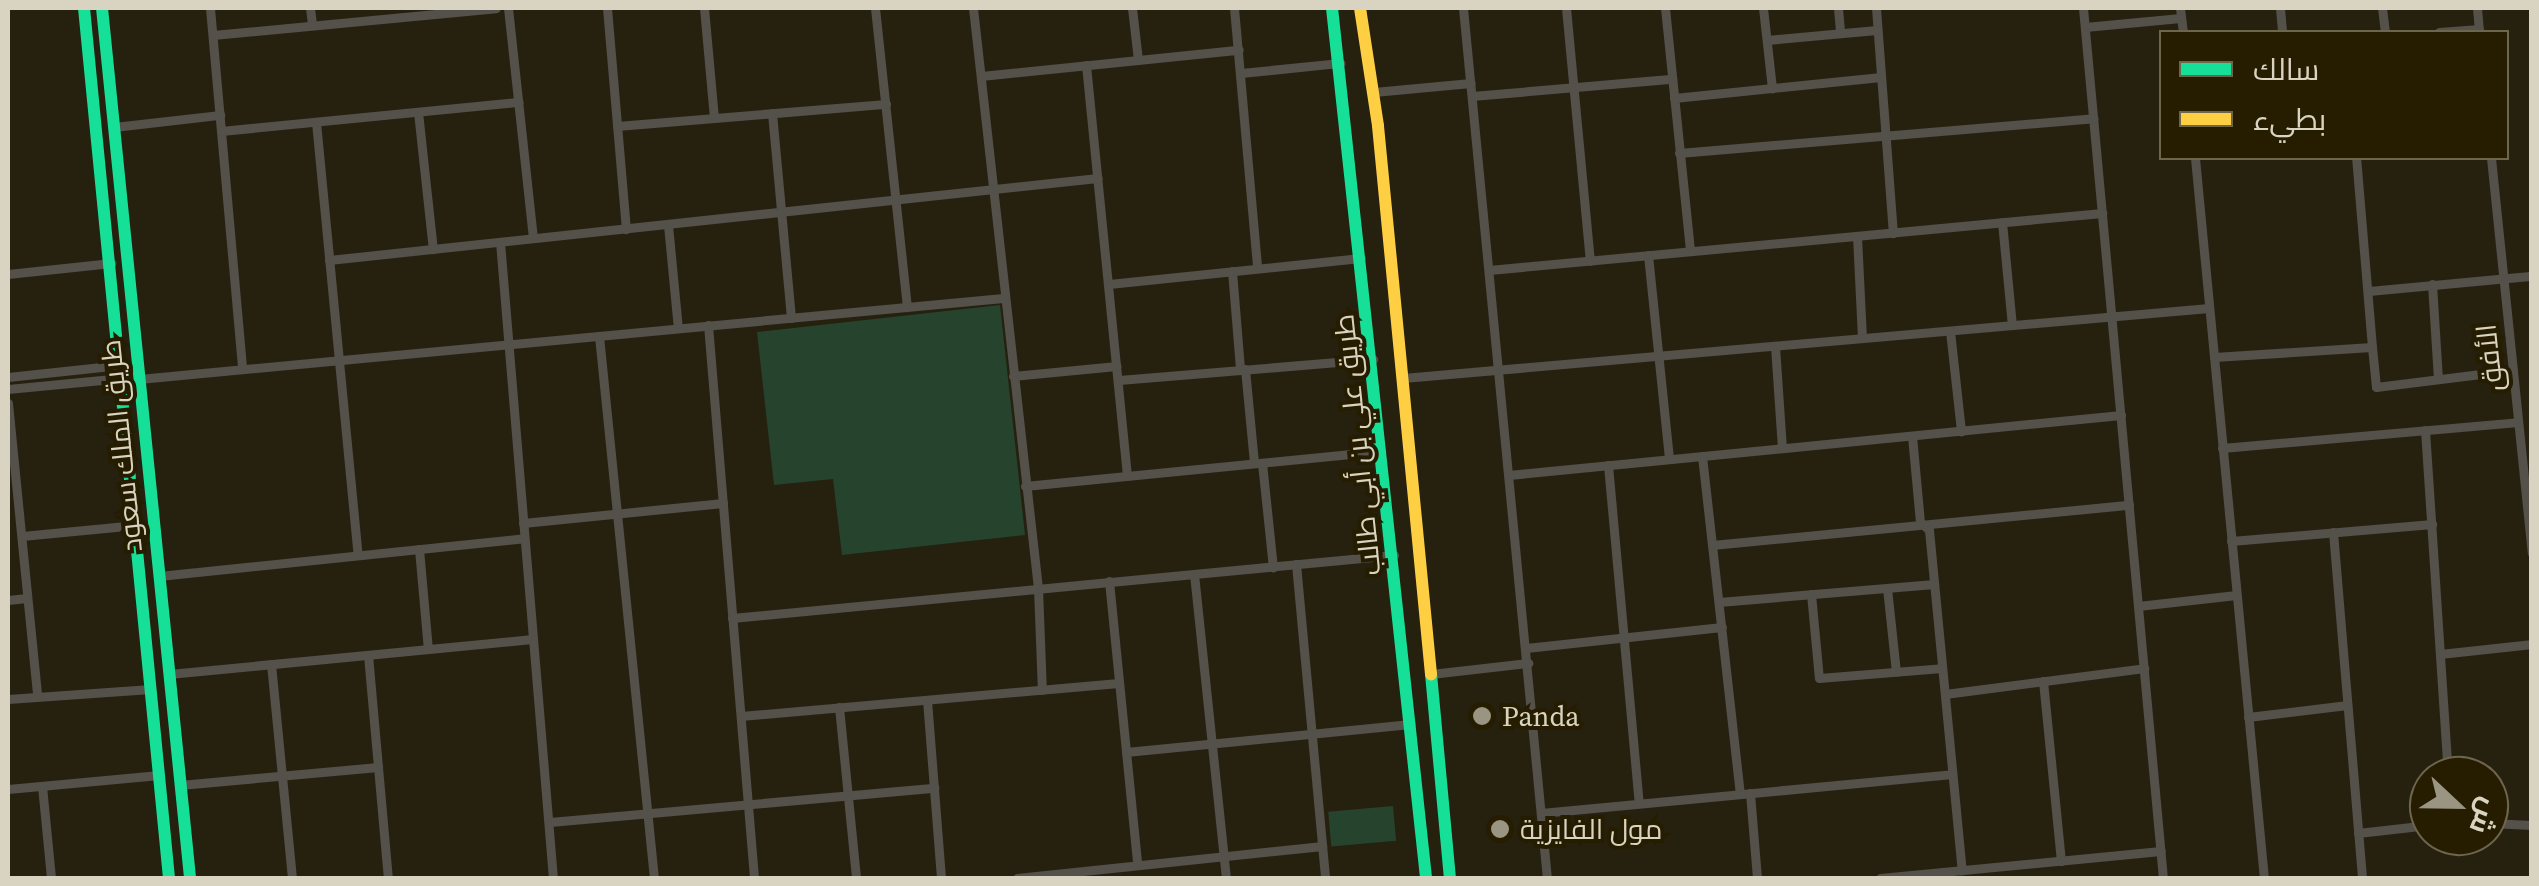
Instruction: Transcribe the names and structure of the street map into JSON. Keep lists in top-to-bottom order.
{
  "streets": {
    "main road": ["طريق علي بن أبي طالب", "طريق الملك سعود"],
    "street": ["الأفق"]
  },
  "places": ["Panda", "مول الفايزية"],
  "legend": ["سالك", "بطيء"],
  "north": "right"
}
